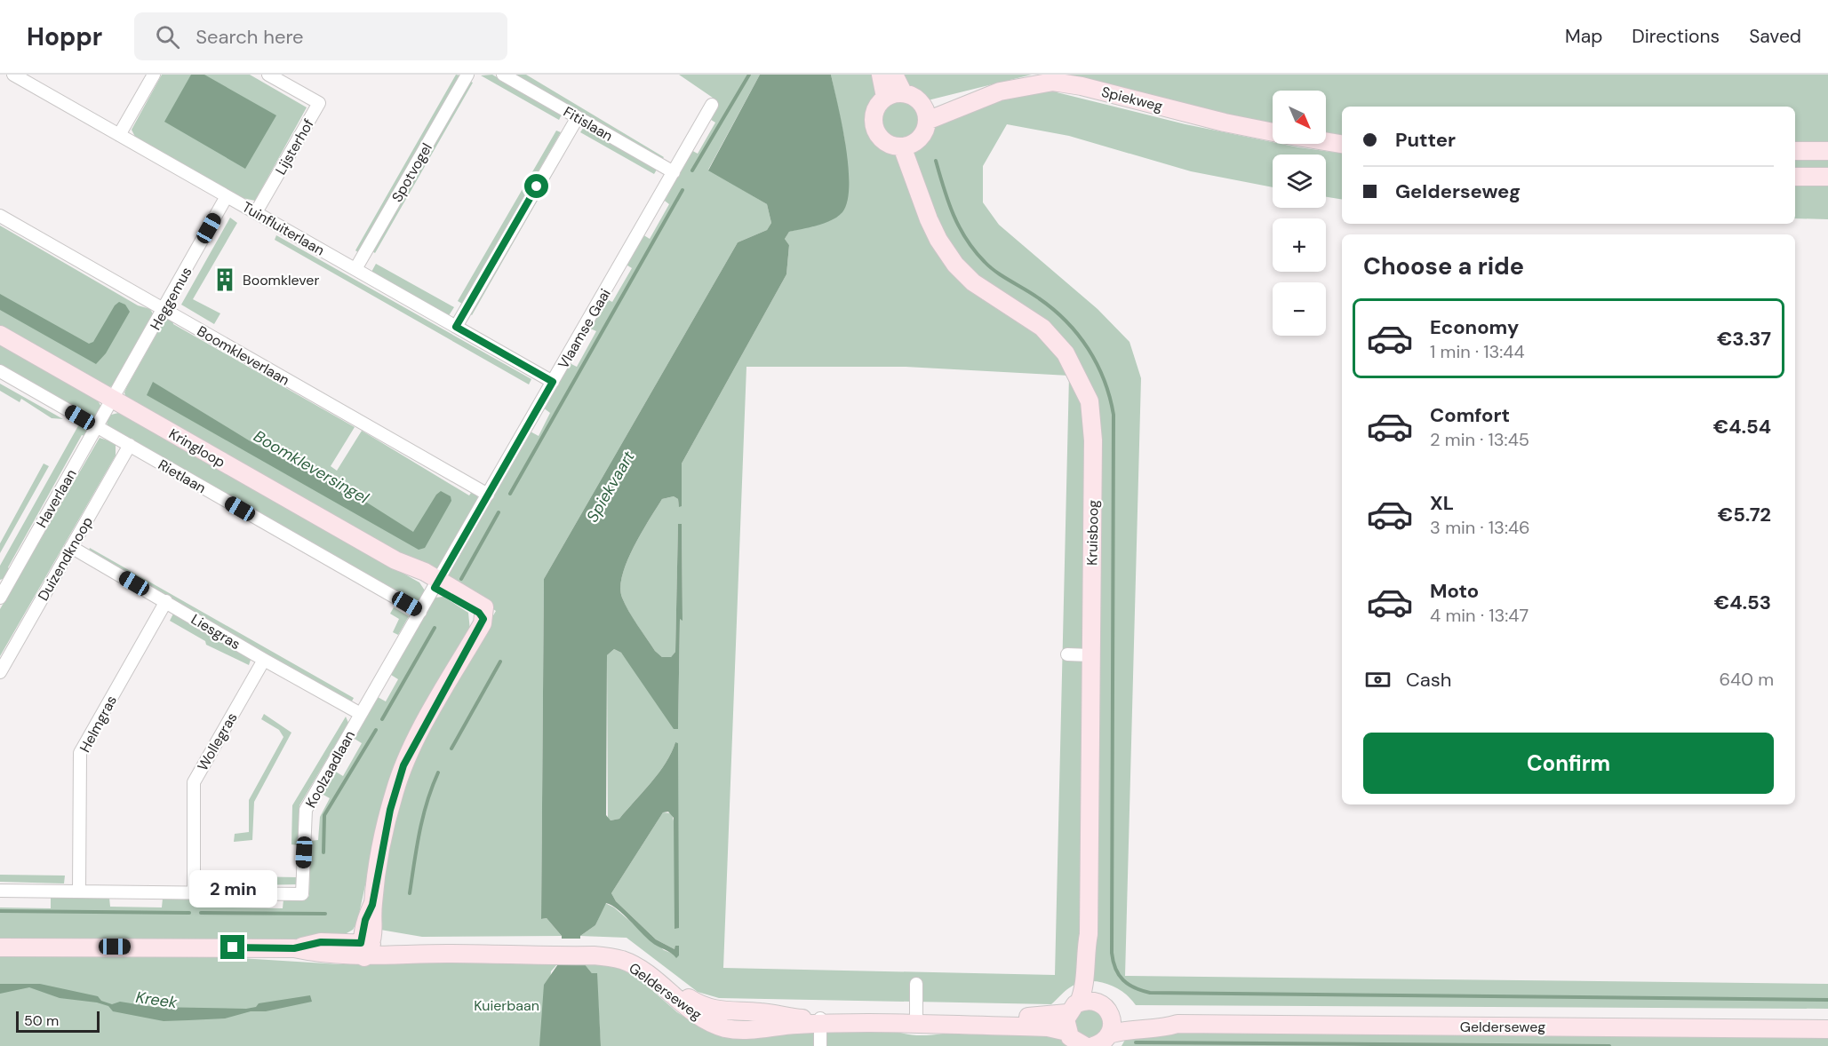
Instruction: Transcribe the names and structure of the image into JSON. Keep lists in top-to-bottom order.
{
  "streets": {
    "street": [
      "Spiekweg",
      "Fitislaan",
      "Lijsterhof",
      "Spotvogel",
      "Tuinfluiterlaan",
      "Heggemus",
      "Vlaamse Gaai",
      "Boomkleverlaan",
      "Kringloop",
      "Rietlaan",
      "Haverlaan",
      "Kruisboog",
      "Duizendknoop",
      "Liesgras",
      "Helmgras",
      "Wollegras",
      "Koolzaadlaan",
      "Gelderseweg"
    ]
  },
  "crossings": [
    ["Spiekweg", "Kruisboog"],
    ["Fitislaan", "Vlaamse Gaai"],
    ["Lijsterhof", "Tuinfluiterlaan"],
    ["Spotvogel", "Tuinfluiterlaan"],
    ["Tuinfluiterlaan", "Heggemus"],
    ["Tuinfluiterlaan", "Vlaamse Gaai"],
    ["Heggemus", "Boomkleverlaan"],
    ["Heggemus", "Kringloop"],
    ["Heggemus", "Haverlaan"],
    ["Vlaamse Gaai", "Boomkleverlaan"],
    ["Vlaamse Gaai", "Kringloop"],
    ["Vlaamse Gaai", "Koolzaadlaan"],
    ["Kringloop", "Haverlaan"],
    ["Kringloop", "Koolzaadlaan"],
    ["Kringloop", "Gelderseweg"],
    ["Rietlaan", "Haverlaan"],
    ["Rietlaan", "Duizendknoop"],
    ["Rietlaan", "Koolzaadlaan"],
    ["Kruisboog", "Gelderseweg"],
    ["Duizendknoop", "Liesgras"],
    ["Liesgras", "Helmgras"],
    ["Liesgras", "Wollegras"],
    ["Liesgras", "Koolzaadlaan"],
    ["Helmgras", "Koolzaadlaan"],
    ["Wollegras", "Koolzaadlaan"]
  ],
  "water": ["Boomkleversingel", "Spiekvaart", "Kreek"],
  "parks": ["Kuierbaan"],
  "places": {
    "building": ["Boomklever"]
  },
  "scale_bar": "50 m",
  "north": "bottom right",
  "page": {
    "header": "Hoppr",
    "search": "Search here",
    "nav": ["Map", "Directions", "Saved"],
    "map_buttons": ["+", "−"],
    "banner": ["Putter", "Gelderseweg"],
    "heading": "Choose a ride",
    "list": [
      {
        "name": "Economy",
        "note": "1 min · 13:44",
        "value": "€3.37"
      },
      {
        "name": "Comfort",
        "note": "2 min · 13:45",
        "value": "€4.54"
      },
      {
        "name": "XL",
        "note": "3 min · 13:46",
        "value": "€5.72"
      },
      {
        "name": "Moto",
        "note": "4 min · 13:47",
        "value": "€4.53"
      }
    ],
    "pay": ["Cash", "640 m"],
    "buttons": "Confirm",
    "bubble": "2 min",
    "scale": "50 m"
  }
}
